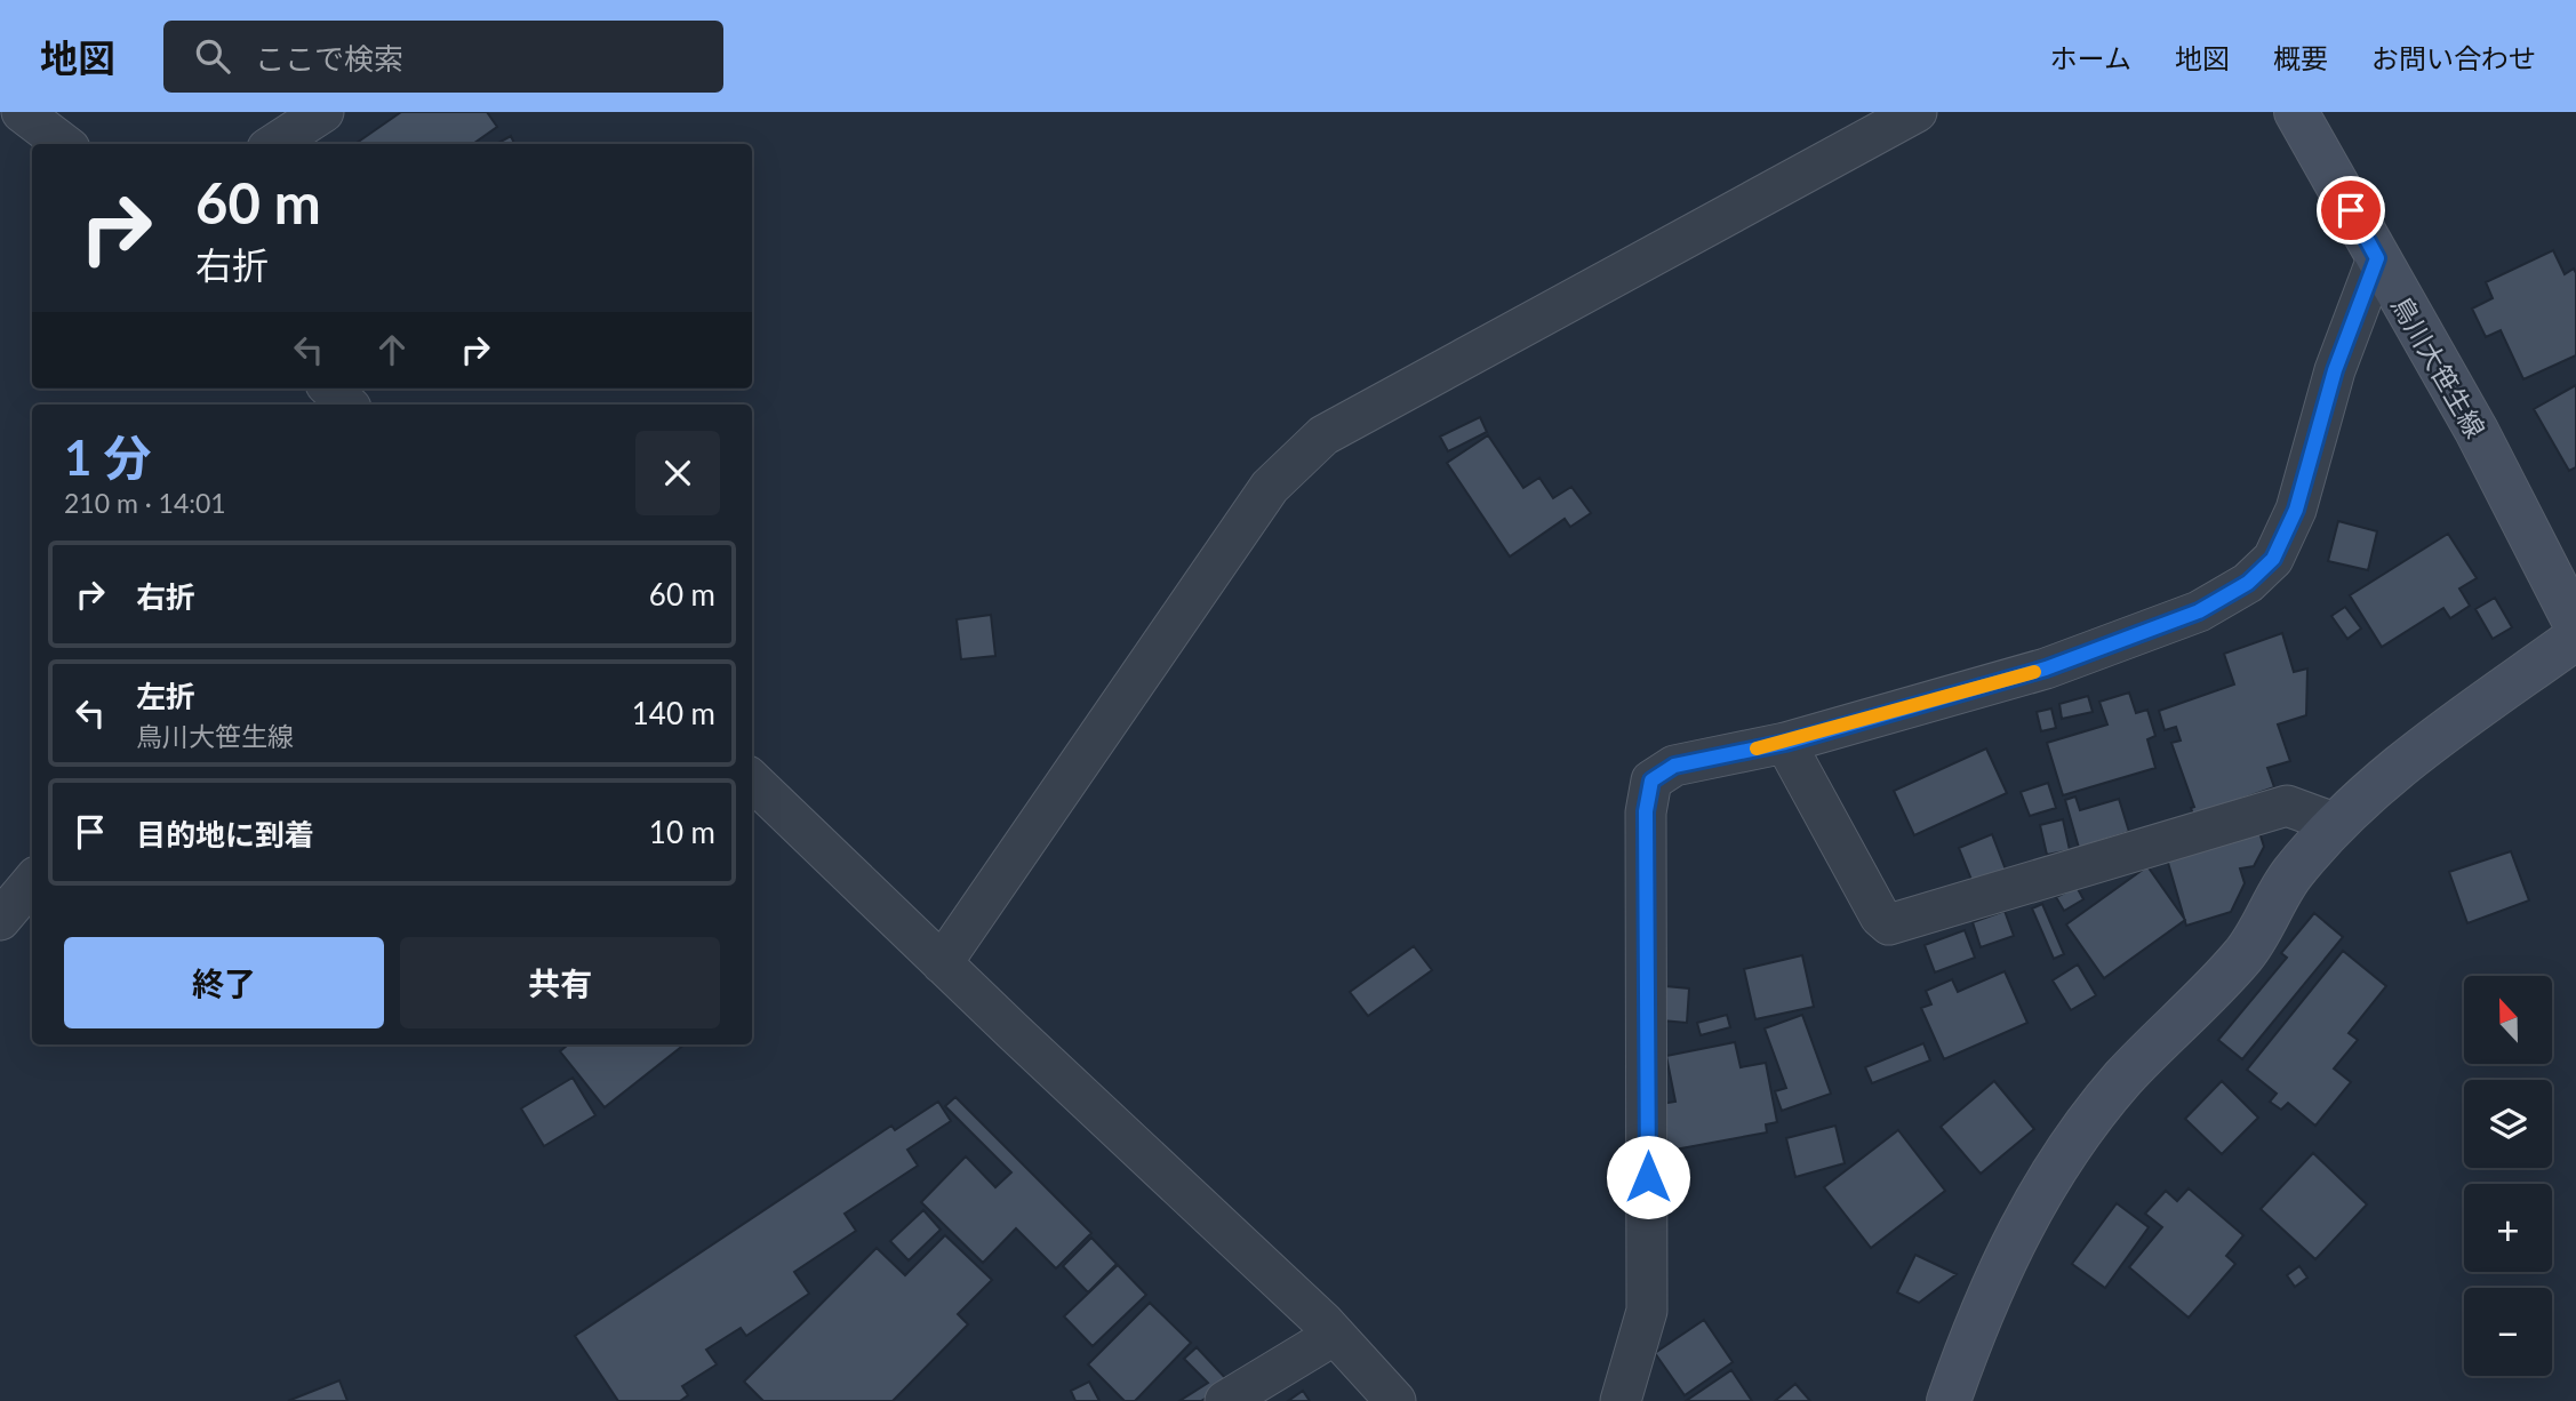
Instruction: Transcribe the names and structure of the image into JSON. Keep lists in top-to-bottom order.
{
  "streets": {
    "street": ["鳥川大笹生線"]
  },
  "north": "top",
  "page": {
    "header": "地図",
    "search": "ここで検索",
    "nav": [
      "ホーム",
      "地図",
      "概要",
      "お問い合わせ"
    ],
    "turn": ["60 m", "右折"],
    "heading": ["1 分", "210 m · 14:01"],
    "list": [
      {
        "name": "右折",
        "value": "60 m"
      },
      {
        "name": "左折",
        "note": "鳥川大笹生線",
        "value": "140 m"
      },
      {
        "name": "目的地に到着",
        "value": "10 m"
      }
    ],
    "buttons": ["終了", "共有"],
    "map_buttons": ["+", "−"]
  }
}
